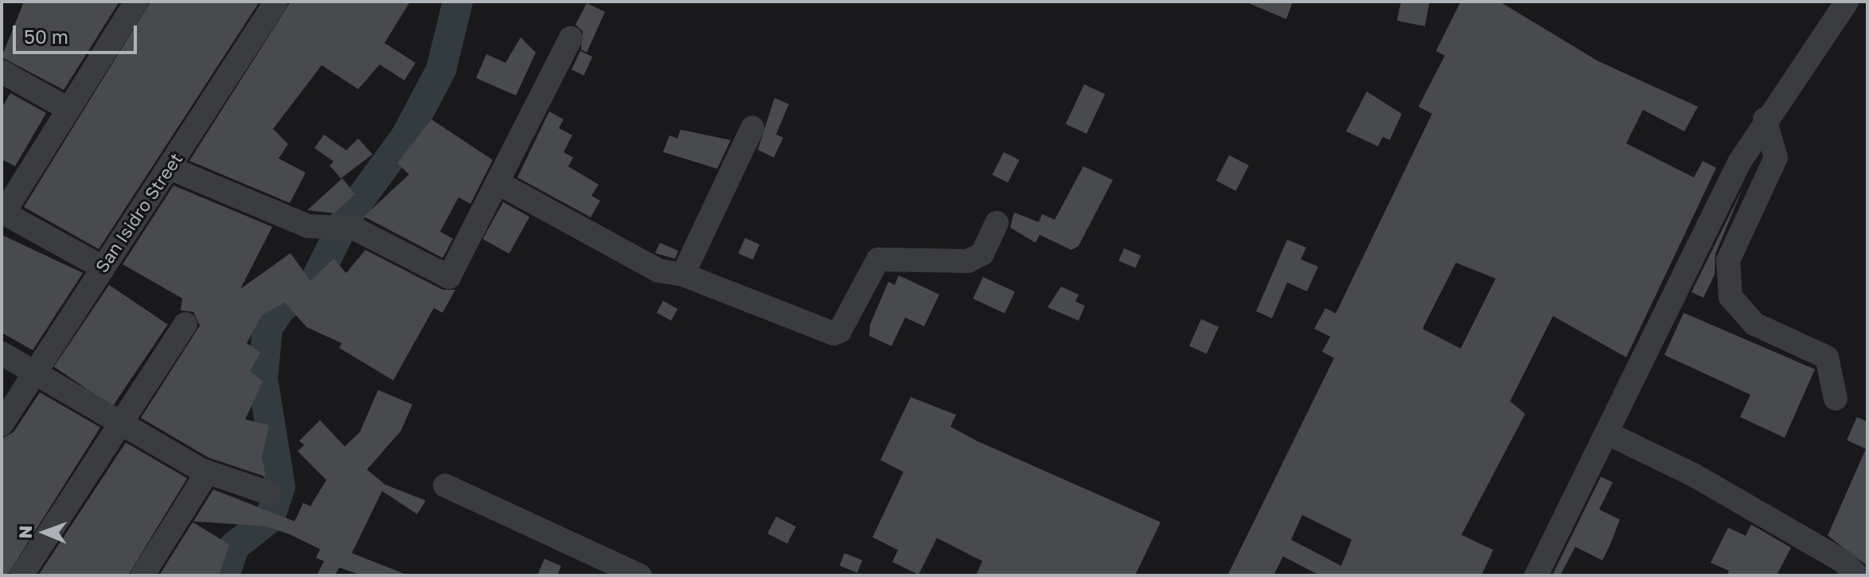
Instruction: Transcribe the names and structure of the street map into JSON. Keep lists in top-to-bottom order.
{
  "streets": {
    "street": ["San Isidro Street"]
  },
  "scale_bar": "50 m",
  "north": "left"
}
